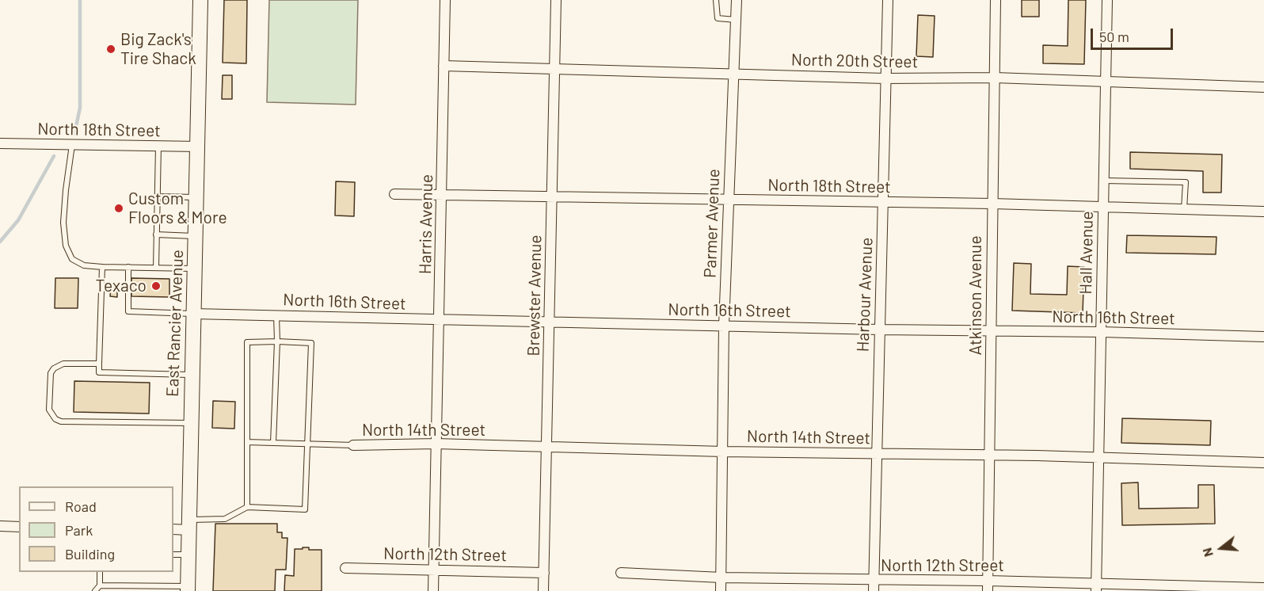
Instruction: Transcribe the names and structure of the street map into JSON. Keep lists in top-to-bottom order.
{
  "streets": {
    "main road": ["East Rancier Avenue"],
    "street": [
      "North 20th Street",
      "North 18th Street",
      "Parmer Avenue",
      "Harris Avenue",
      "Hall Avenue",
      "Harbour Avenue",
      "Brewster Avenue",
      "Atkinson Avenue",
      "North 16th Street",
      "North 14th Street",
      "North 12th Street"
    ]
  },
  "crossings": [
    ["North 20th Street", "Parmer Avenue"],
    ["North 20th Street", "Harris Avenue"],
    ["North 20th Street", "Hall Avenue"],
    ["North 20th Street", "Harbour Avenue"],
    ["North 20th Street", "Brewster Avenue"],
    ["North 20th Street", "Atkinson Avenue"],
    ["North 18th Street", "Parmer Avenue"],
    ["North 18th Street", "Harris Avenue"],
    ["North 18th Street", "Hall Avenue"],
    ["North 18th Street", "Harbour Avenue"],
    ["North 18th Street", "Brewster Avenue"],
    ["North 18th Street", "Atkinson Avenue"],
    ["North 18th Street", "East Rancier Avenue"],
    ["Parmer Avenue", "North 16th Street"],
    ["Parmer Avenue", "North 14th Street"],
    ["Parmer Avenue", "North 12th Street"],
    ["Harris Avenue", "North 16th Street"],
    ["Harris Avenue", "North 14th Street"],
    ["Harris Avenue", "North 12th Street"],
    ["Hall Avenue", "North 16th Street"],
    ["Hall Avenue", "North 14th Street"],
    ["Hall Avenue", "North 12th Street"],
    ["Harbour Avenue", "North 16th Street"],
    ["Harbour Avenue", "North 14th Street"],
    ["Harbour Avenue", "North 12th Street"],
    ["Brewster Avenue", "North 16th Street"],
    ["Brewster Avenue", "North 14th Street"],
    ["Brewster Avenue", "North 12th Street"],
    ["Atkinson Avenue", "North 16th Street"],
    ["Atkinson Avenue", "North 14th Street"],
    ["Atkinson Avenue", "North 12th Street"],
    ["North 16th Street", "East Rancier Avenue"]
  ],
  "places": ["Big Zack's Tire Shack", "Custom Floors & More", "Texaco"],
  "legend": ["Road", "Park", "Building"],
  "scale_bar": "50 m",
  "north": "left"
}
